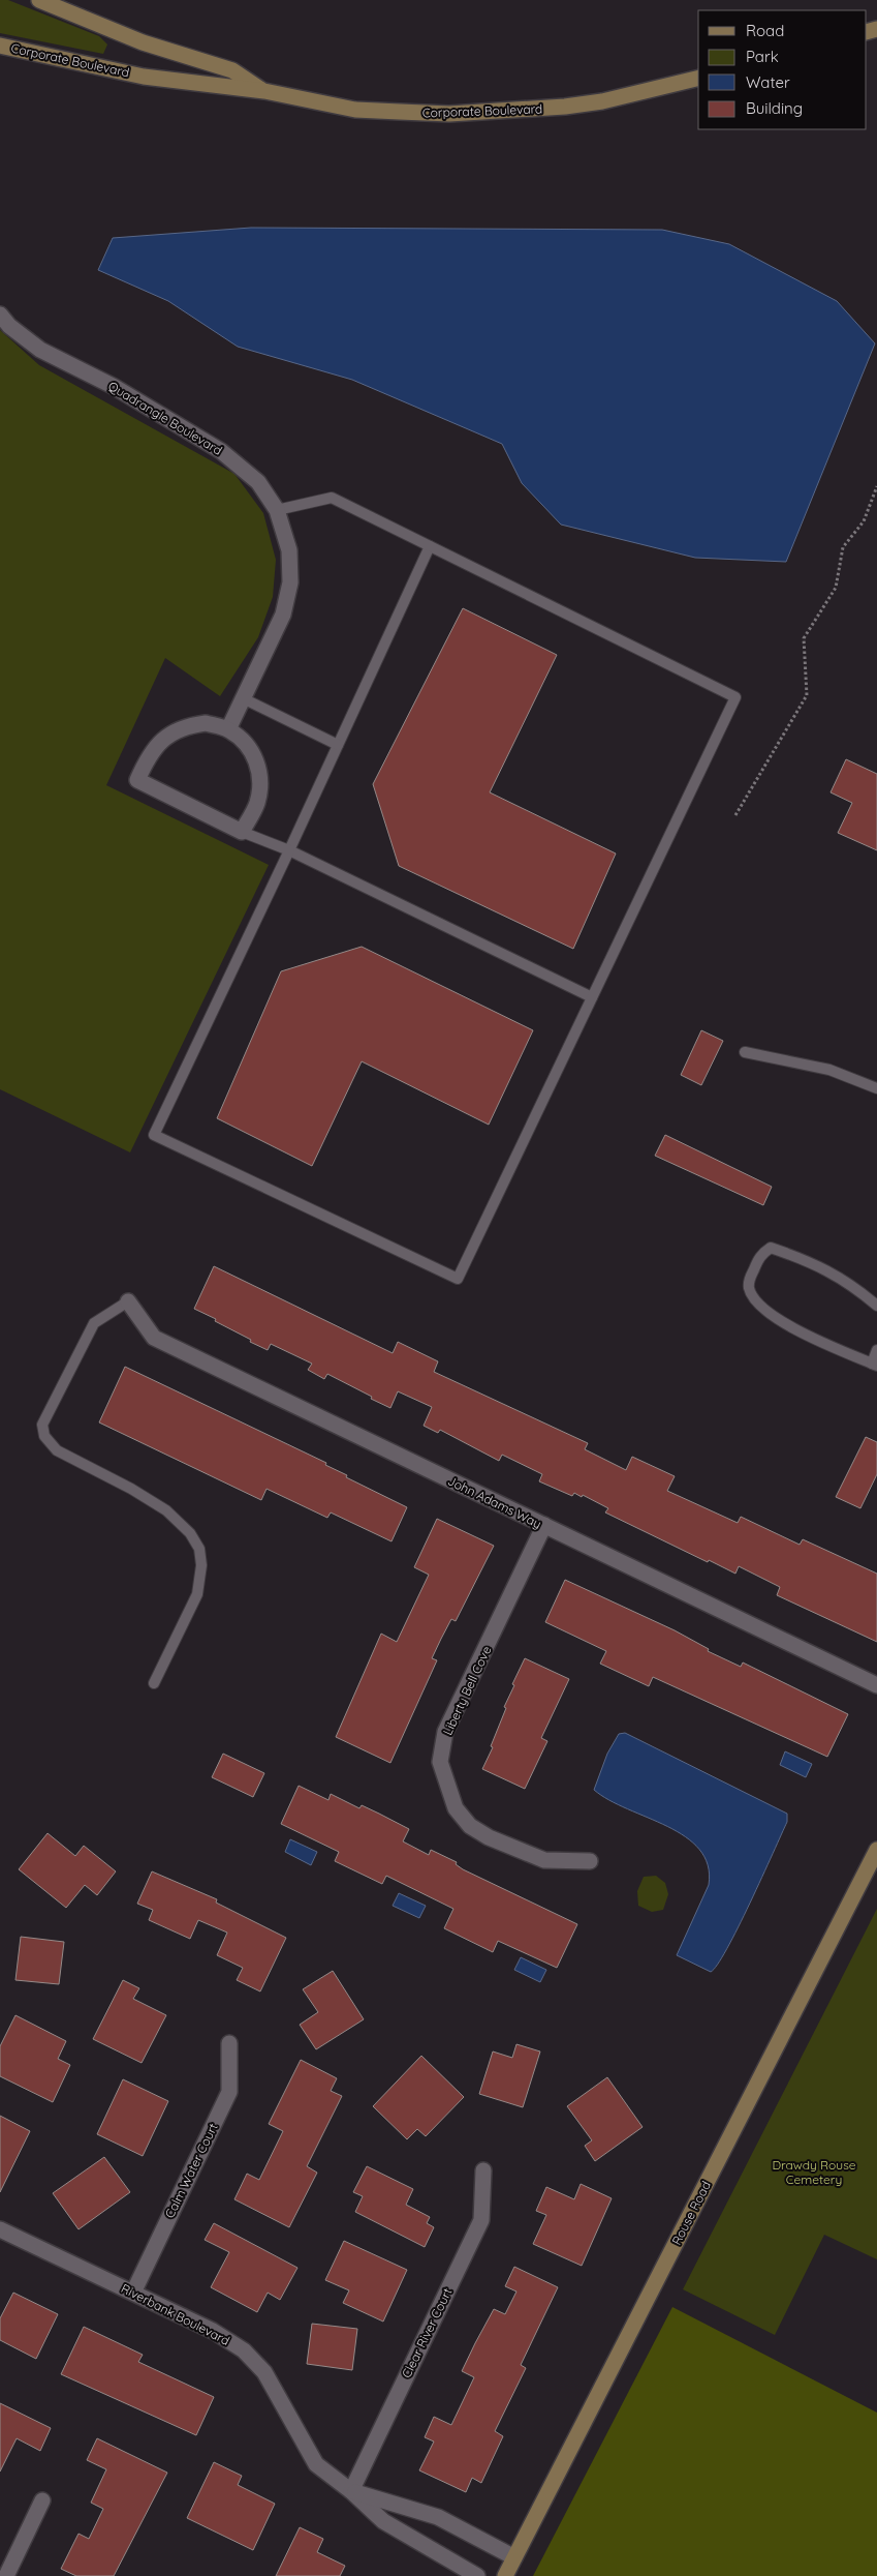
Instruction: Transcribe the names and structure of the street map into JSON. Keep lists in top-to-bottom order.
{
  "streets": {
    "street": [
      "Corporate Boulevard",
      "Quadrangle Boulevard",
      "John Adams Way",
      "Liberty Bell Cove",
      "Calm Water Court",
      "Rouse Road",
      "Riverbank Boulevard",
      "Clear River Court"
    ]
  },
  "crossings": [
    ["John Adams Way", "Liberty Bell Cove"],
    ["Calm Water Court", "Riverbank Boulevard"],
    ["Rouse Road", "Riverbank Boulevard"],
    ["Riverbank Boulevard", "Clear River Court"]
  ],
  "parks": ["Drawdy Rouse Cemetery"],
  "legend": [
    "Road",
    "Park",
    "Water",
    "Building"
  ]
}
